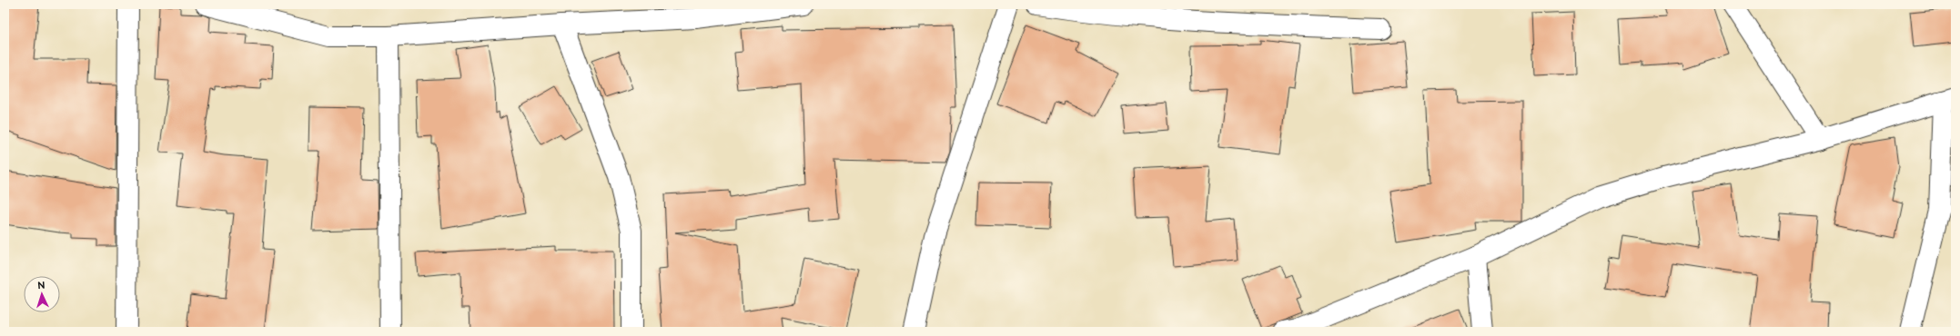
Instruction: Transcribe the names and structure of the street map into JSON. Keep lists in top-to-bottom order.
{
  "north": "top"
}
